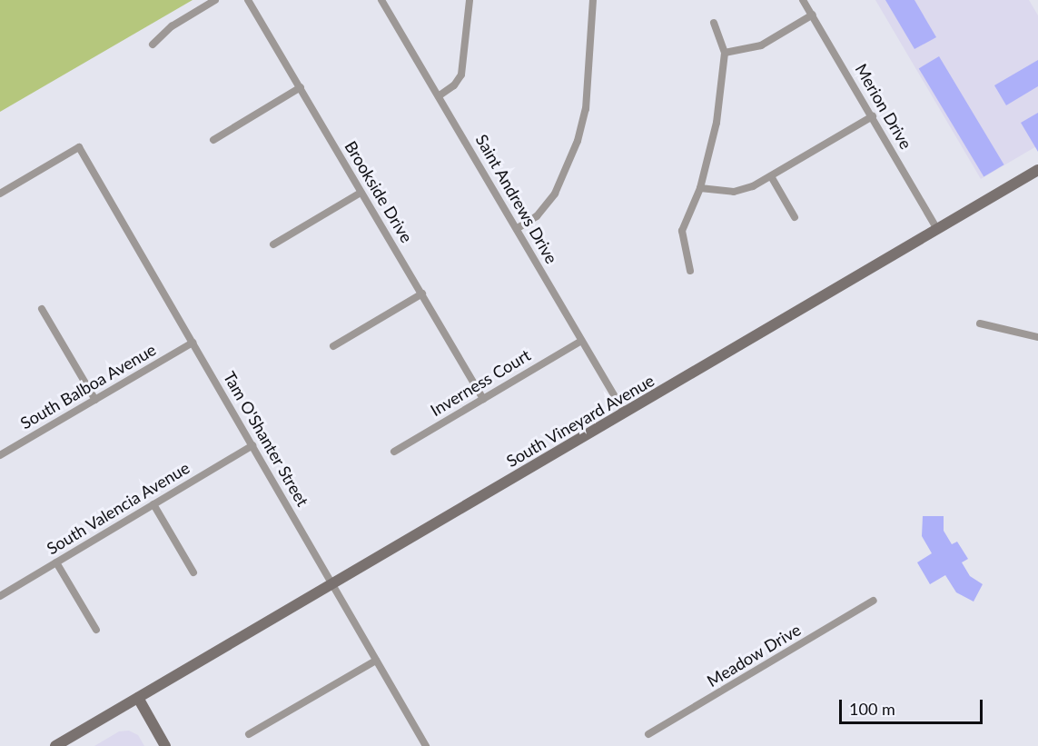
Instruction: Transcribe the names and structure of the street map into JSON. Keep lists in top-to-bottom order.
{
  "streets": {
    "main road": ["South Vineyard Avenue"],
    "street": [
      "Merion Drive",
      "Brookside Drive",
      "Saint Andrews Drive",
      "Inverness Court",
      "South Balboa Avenue",
      "Tam O'Shanter Street",
      "South Valencia Avenue",
      "Meadow Drive"
    ]
  },
  "crossings": [
    ["Merion Drive", "South Vineyard Avenue"],
    ["Brookside Drive", "Inverness Court"],
    ["Saint Andrews Drive", "Inverness Court"],
    ["Saint Andrews Drive", "South Vineyard Avenue"],
    ["South Balboa Avenue", "Tam O'Shanter Street"],
    ["South Vineyard Avenue", "Tam O'Shanter Street"],
    ["Tam O'Shanter Street", "South Valencia Avenue"]
  ],
  "scale_bar": "100 m"
}
